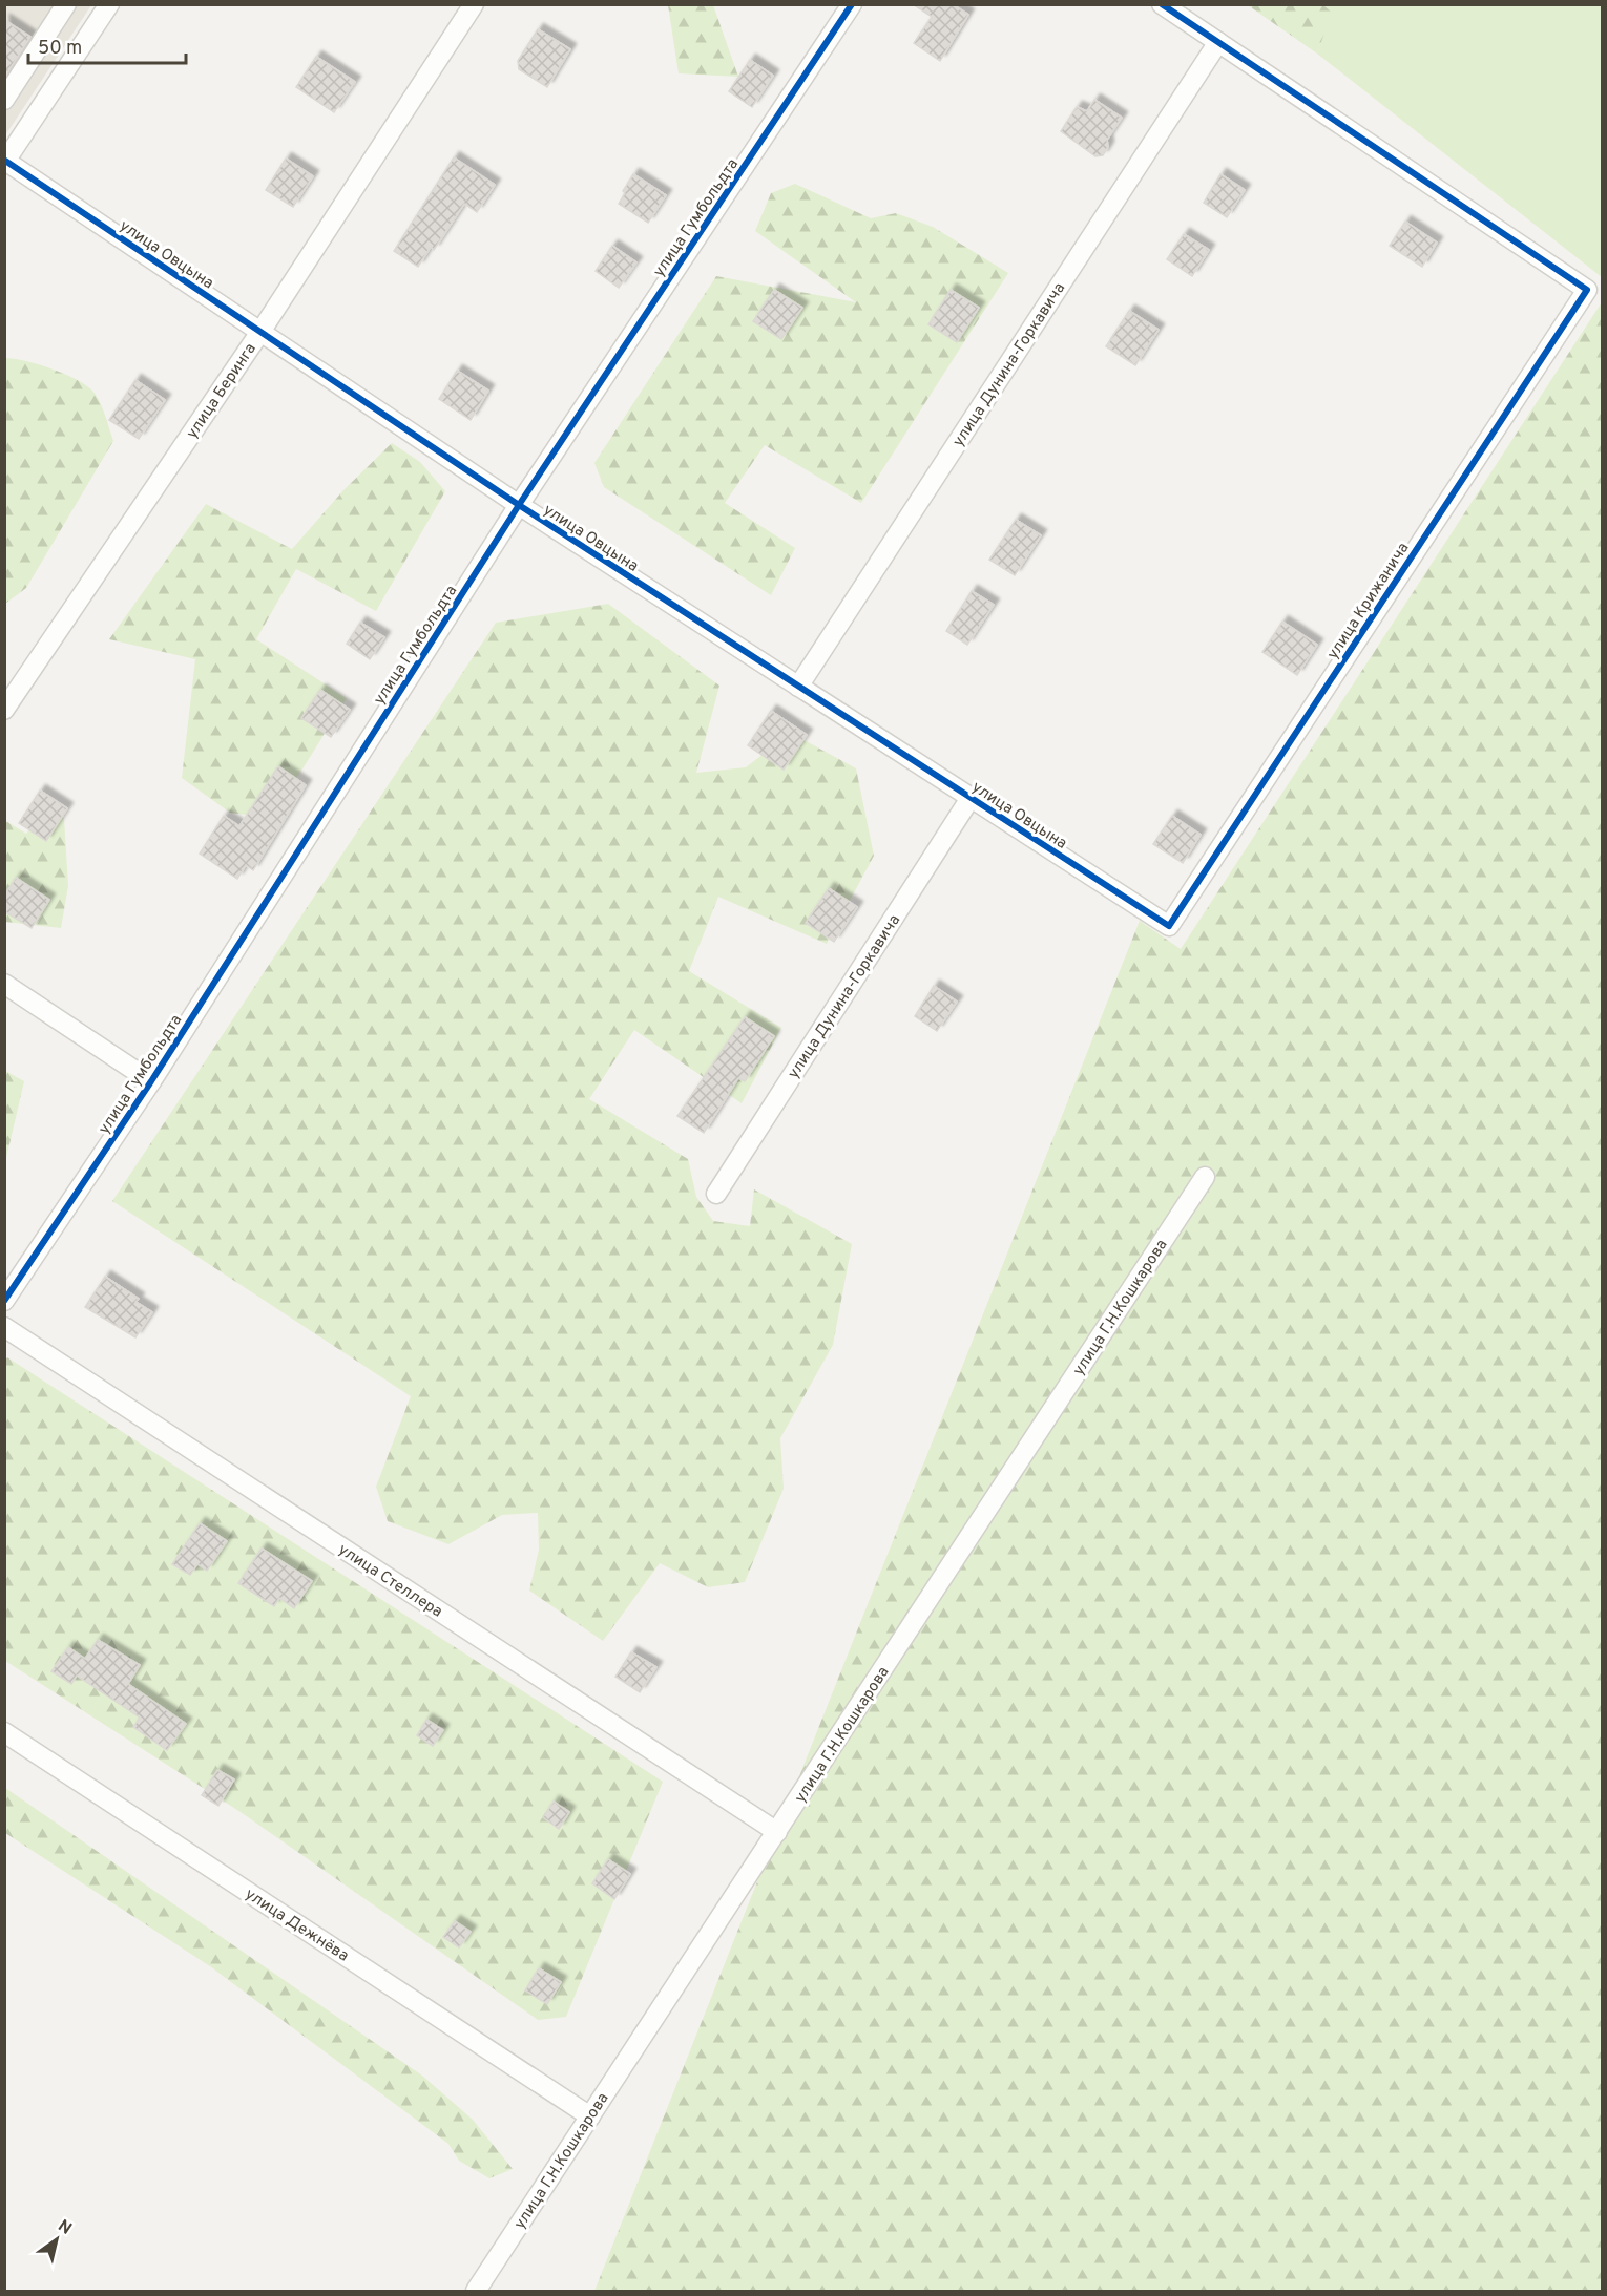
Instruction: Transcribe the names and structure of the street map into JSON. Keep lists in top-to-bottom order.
{
  "streets": {
    "street": [
      "улица Гумбольдта",
      "улица Овцына",
      "улица Дунина-Горкавича",
      "улица Беринга",
      "улица Крижанича",
      "улица Г.Н.Кошкарова",
      "улица Стеллера",
      "улица Дежнёва"
    ]
  },
  "crossings": [
    ["улица Гумбольдта", "улица Овцына"],
    ["улица Овцына", "улица Дунина-Горкавича"],
    ["улица Овцына", "улица Беринга"],
    ["улица Овцына", "улица Крижанича"],
    ["улица Дунина-Горкавича", "улица Крижанича"],
    ["улица Г.Н.Кошкарова", "улица Стеллера"],
    ["улица Г.Н.Кошкарова", "улица Дежнёва"]
  ],
  "scale_bar": "50 m",
  "north": "top right"
}
